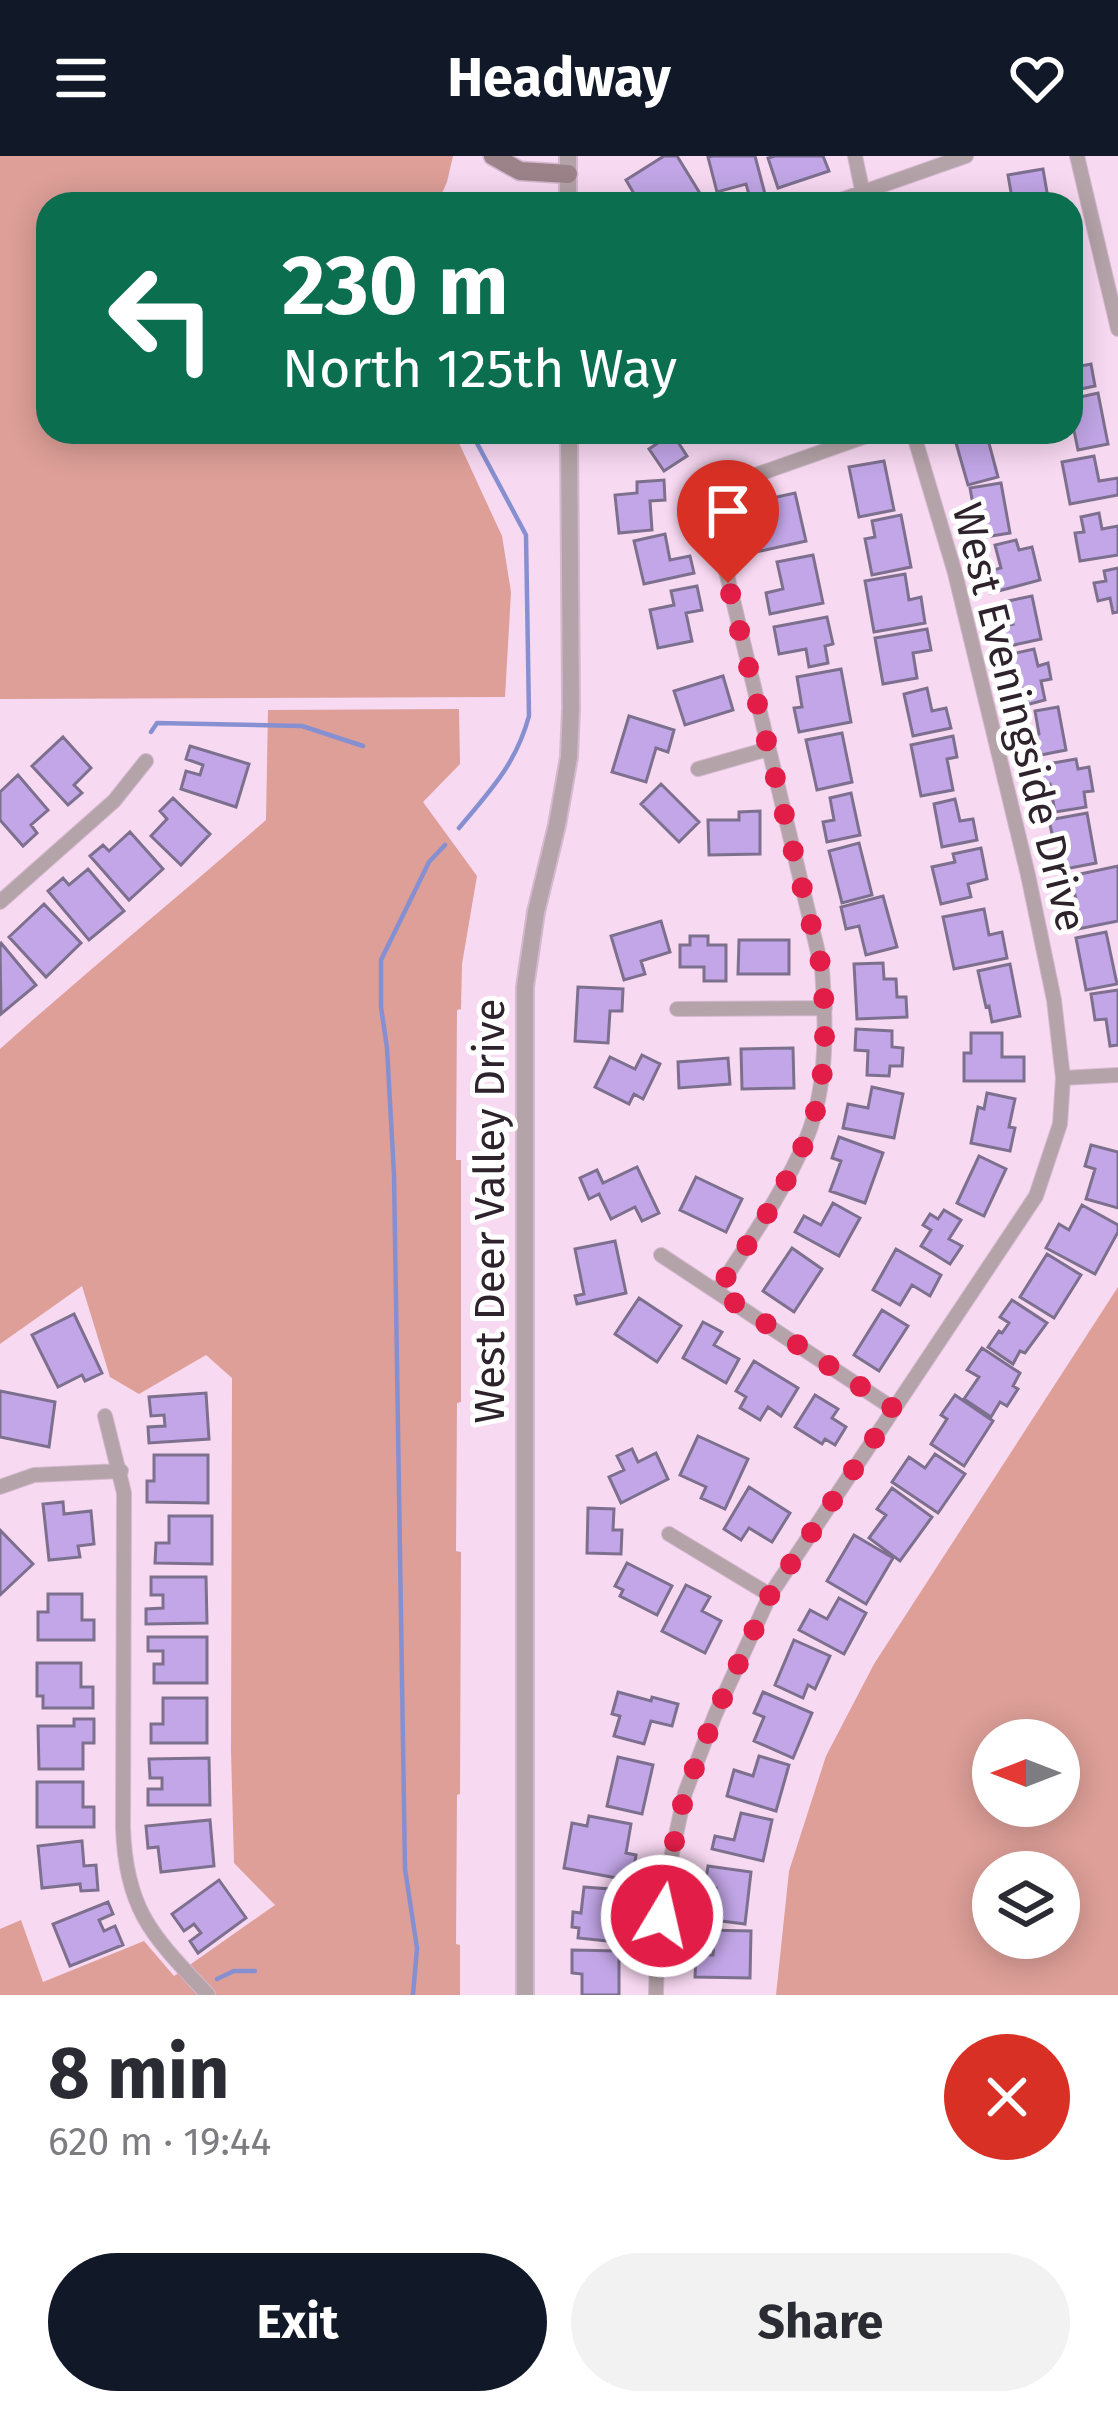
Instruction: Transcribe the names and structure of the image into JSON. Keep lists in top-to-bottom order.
{
  "streets": {
    "street": ["West Eveningside Drive", "West Deer Valley Drive"]
  },
  "north": "left",
  "page": {
    "header": "Headway",
    "turn": ["230 m", "North 125th Way"],
    "heading": ["8 min", "620 m · 19:44"],
    "buttons": ["Exit", "Share"]
  }
}
